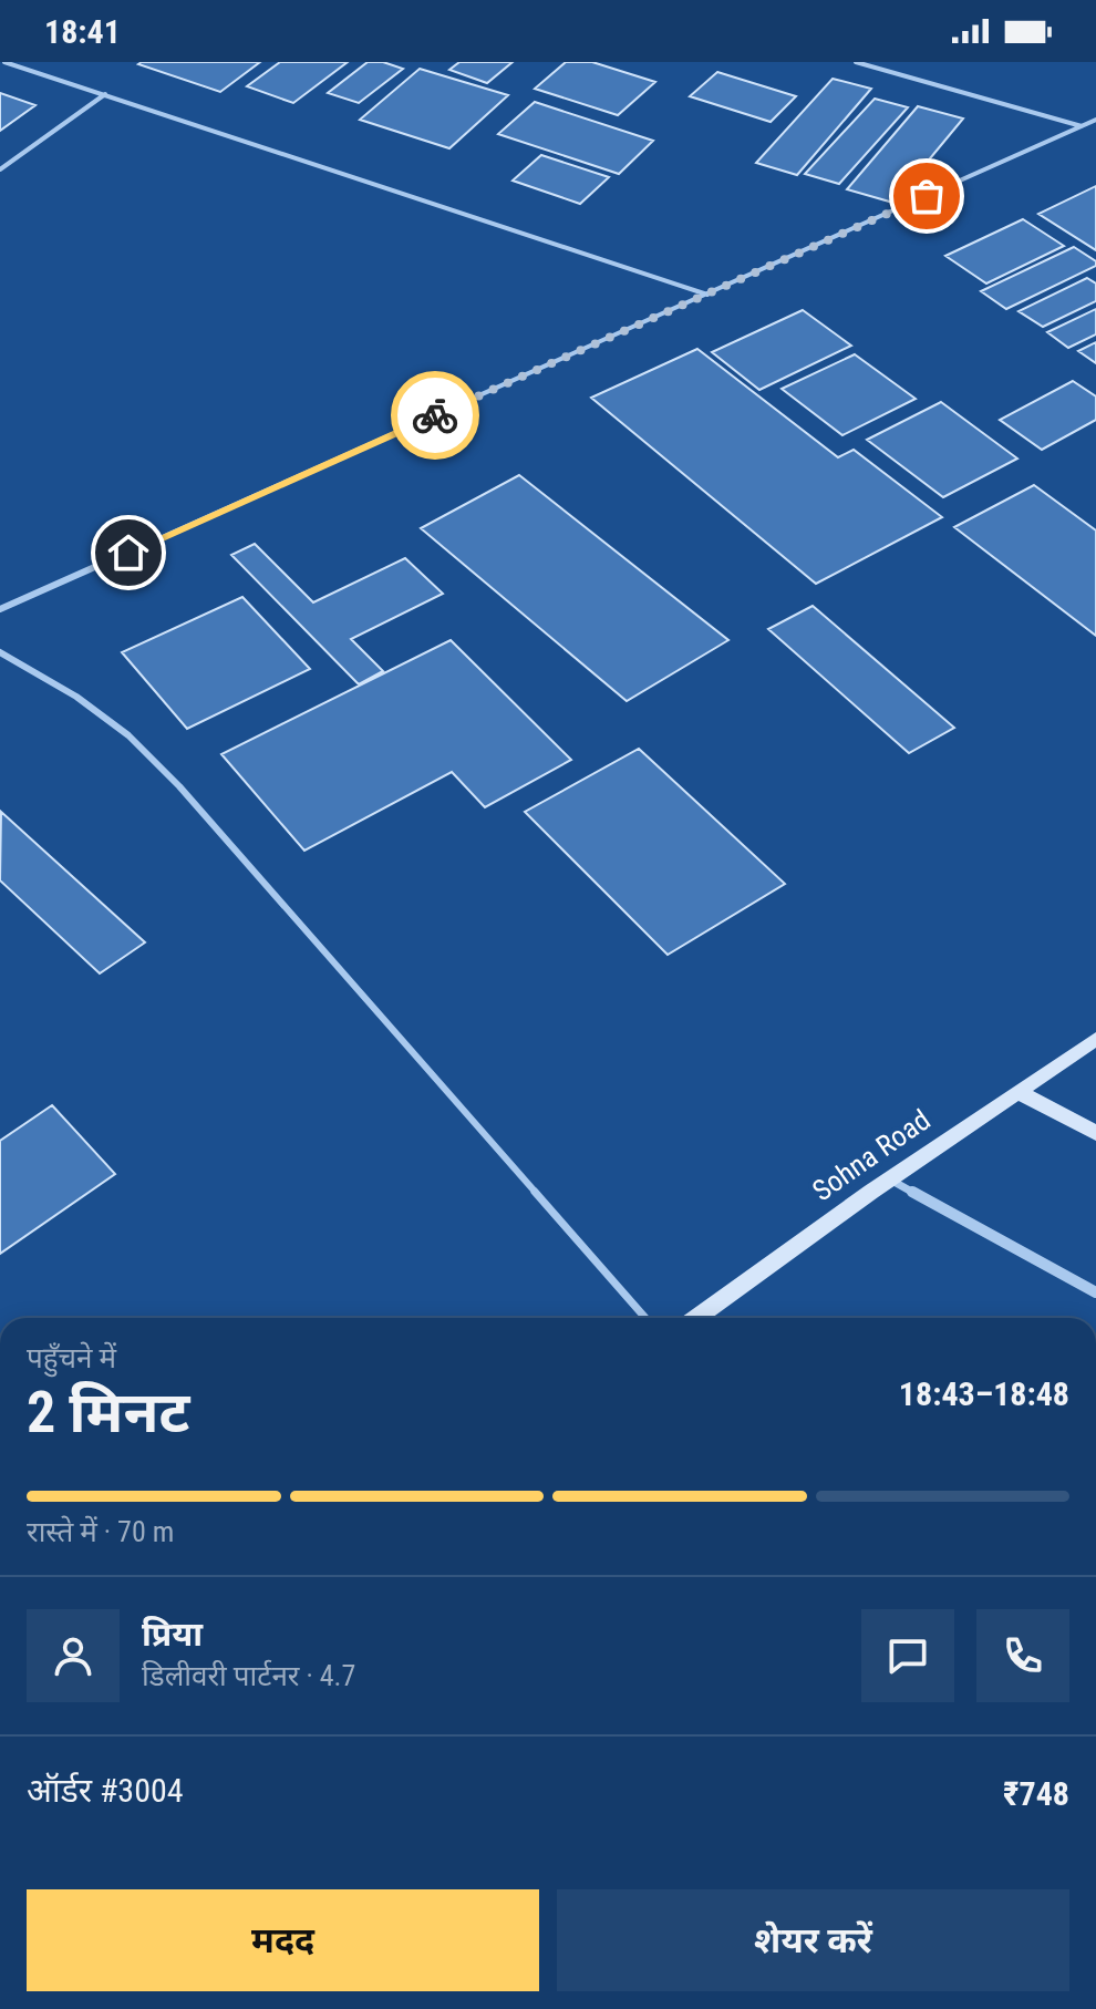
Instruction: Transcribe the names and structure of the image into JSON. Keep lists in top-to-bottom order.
{
  "streets": {
    "main road": ["Sohna Road"]
  },
  "page": {
    "status": "18:41",
    "heading": ["2 मिनट", "पहुँचने में", "18:43–18:48"],
    "panel": [
      "प्रिया",
      "डिलीवरी पार्टनर · 4.7",
      "ऑर्डर #3004",
      "₹748"
    ],
    "bar": "रास्ते में · 70 m",
    "buttons": ["मदद", "शेयर करें"]
  }
}
